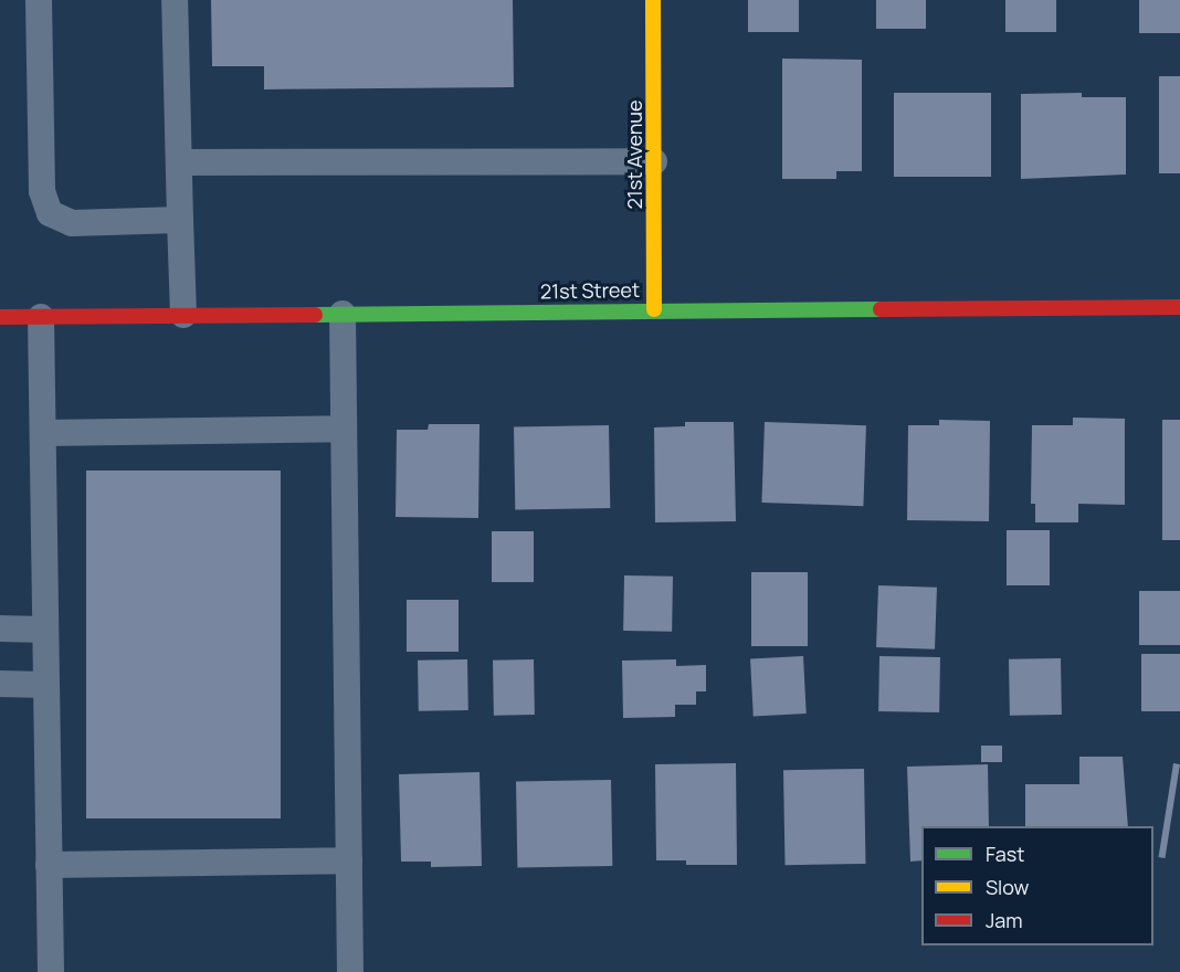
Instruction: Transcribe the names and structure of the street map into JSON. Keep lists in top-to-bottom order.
{
  "streets": {
    "street": ["21st Avenue", "21st Street"]
  },
  "crossings": [
    ["21st Avenue", "21st Street"]
  ],
  "legend": ["Fast", "Slow", "Jam"]
}
